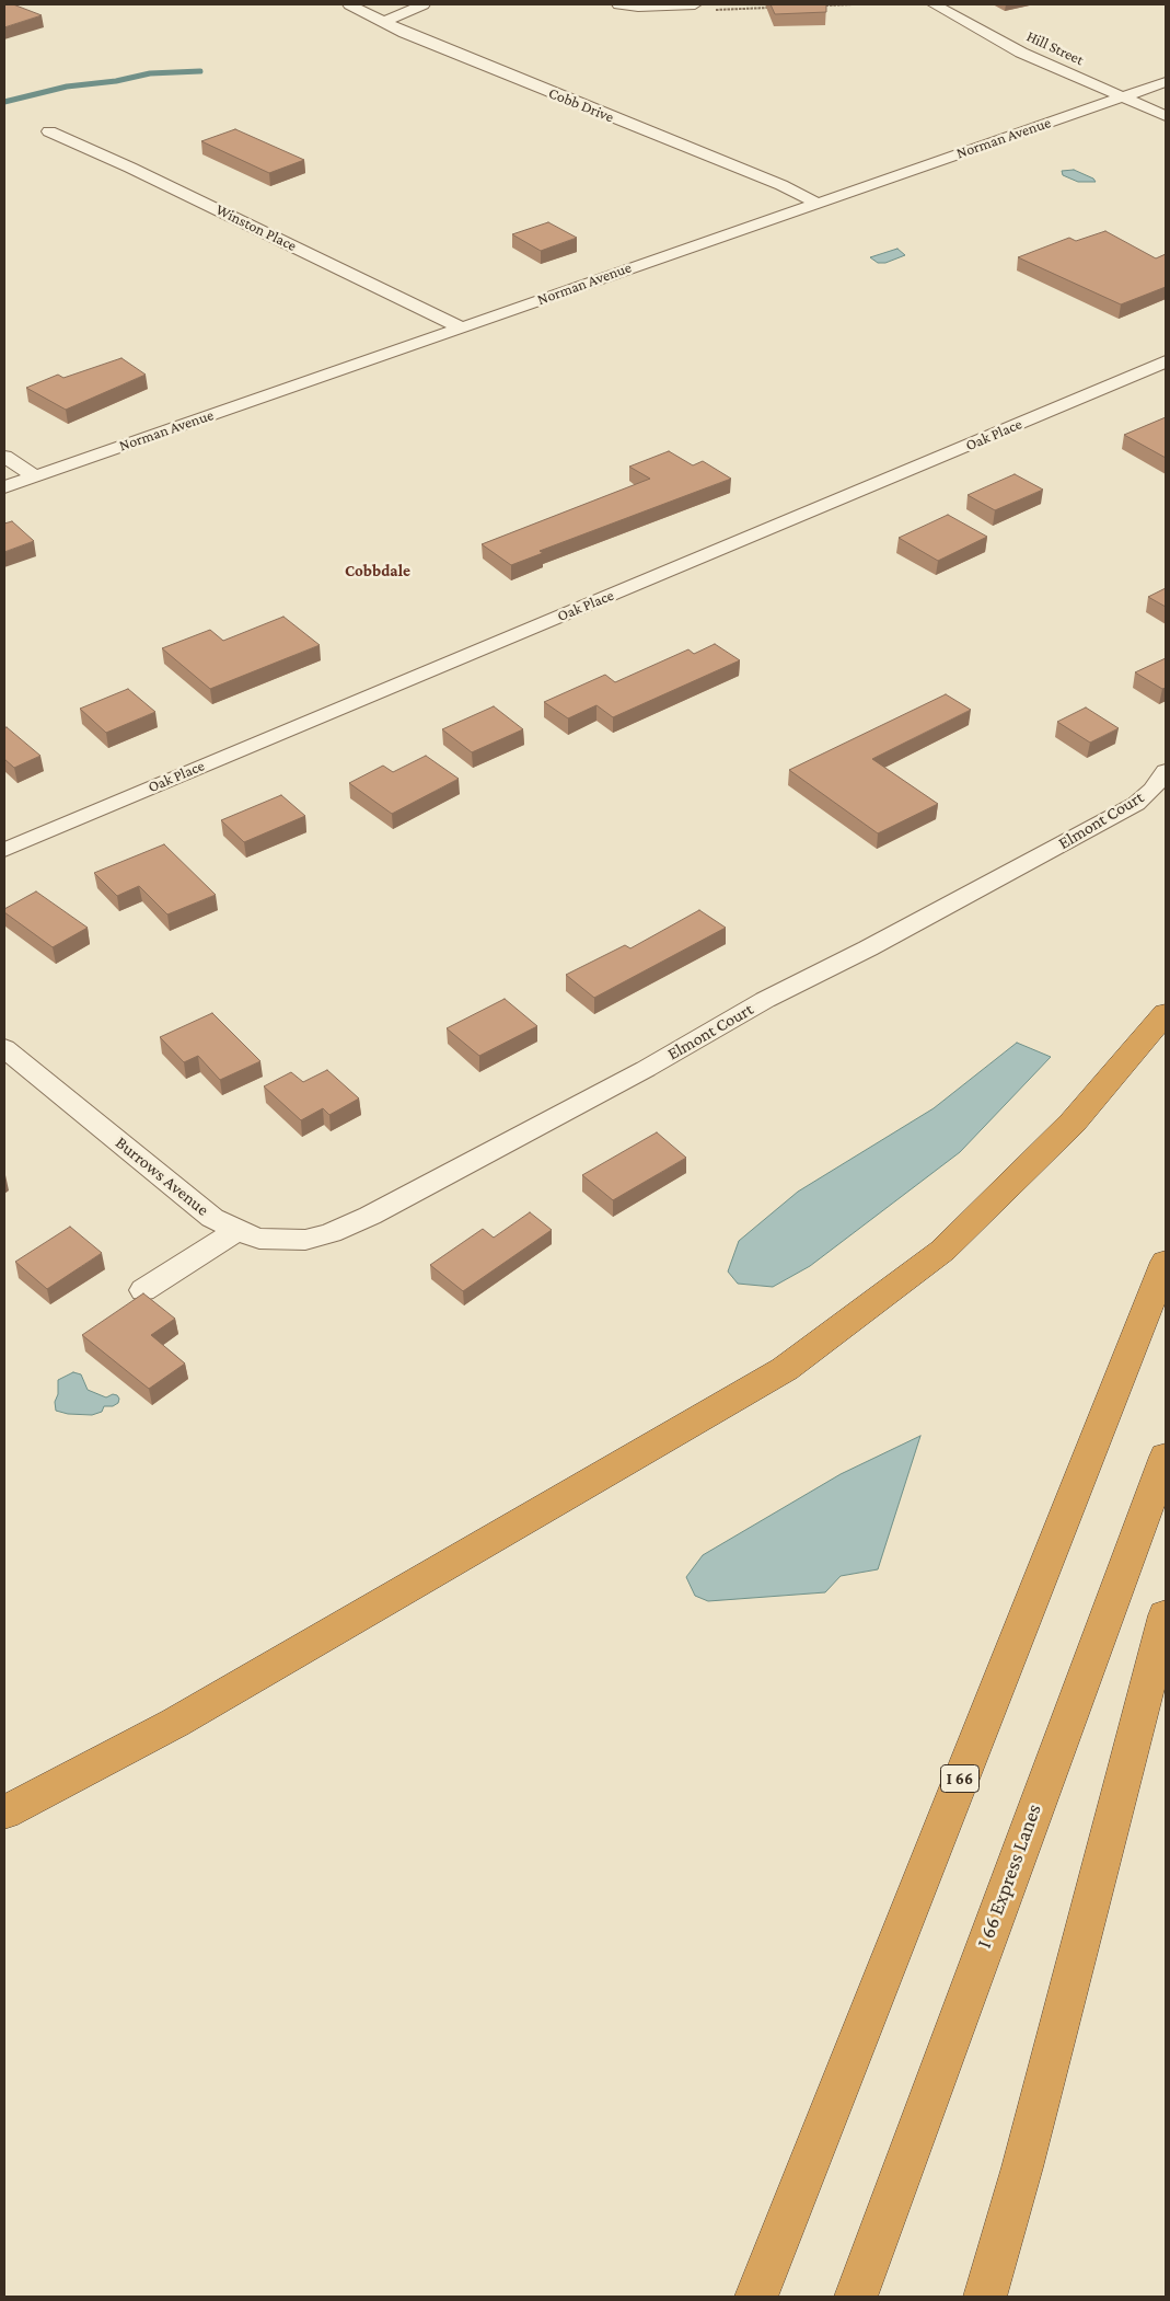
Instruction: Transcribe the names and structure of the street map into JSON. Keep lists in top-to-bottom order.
{
  "streets": {
    "highway": ["I 66", "I 66 Express Lanes"],
    "street": [
      "Hill Street",
      "Cobb Drive",
      "Norman Avenue",
      "Winston Place",
      "Oak Place",
      "Elmont Court",
      "Burrows Avenue"
    ]
  },
  "crossings": [
    ["Hill Street", "Norman Avenue"],
    ["Cobb Drive", "Norman Avenue"],
    ["Norman Avenue", "Winston Place"],
    ["Elmont Court", "Burrows Avenue"]
  ],
  "districts": ["Cobbdale"]
}
